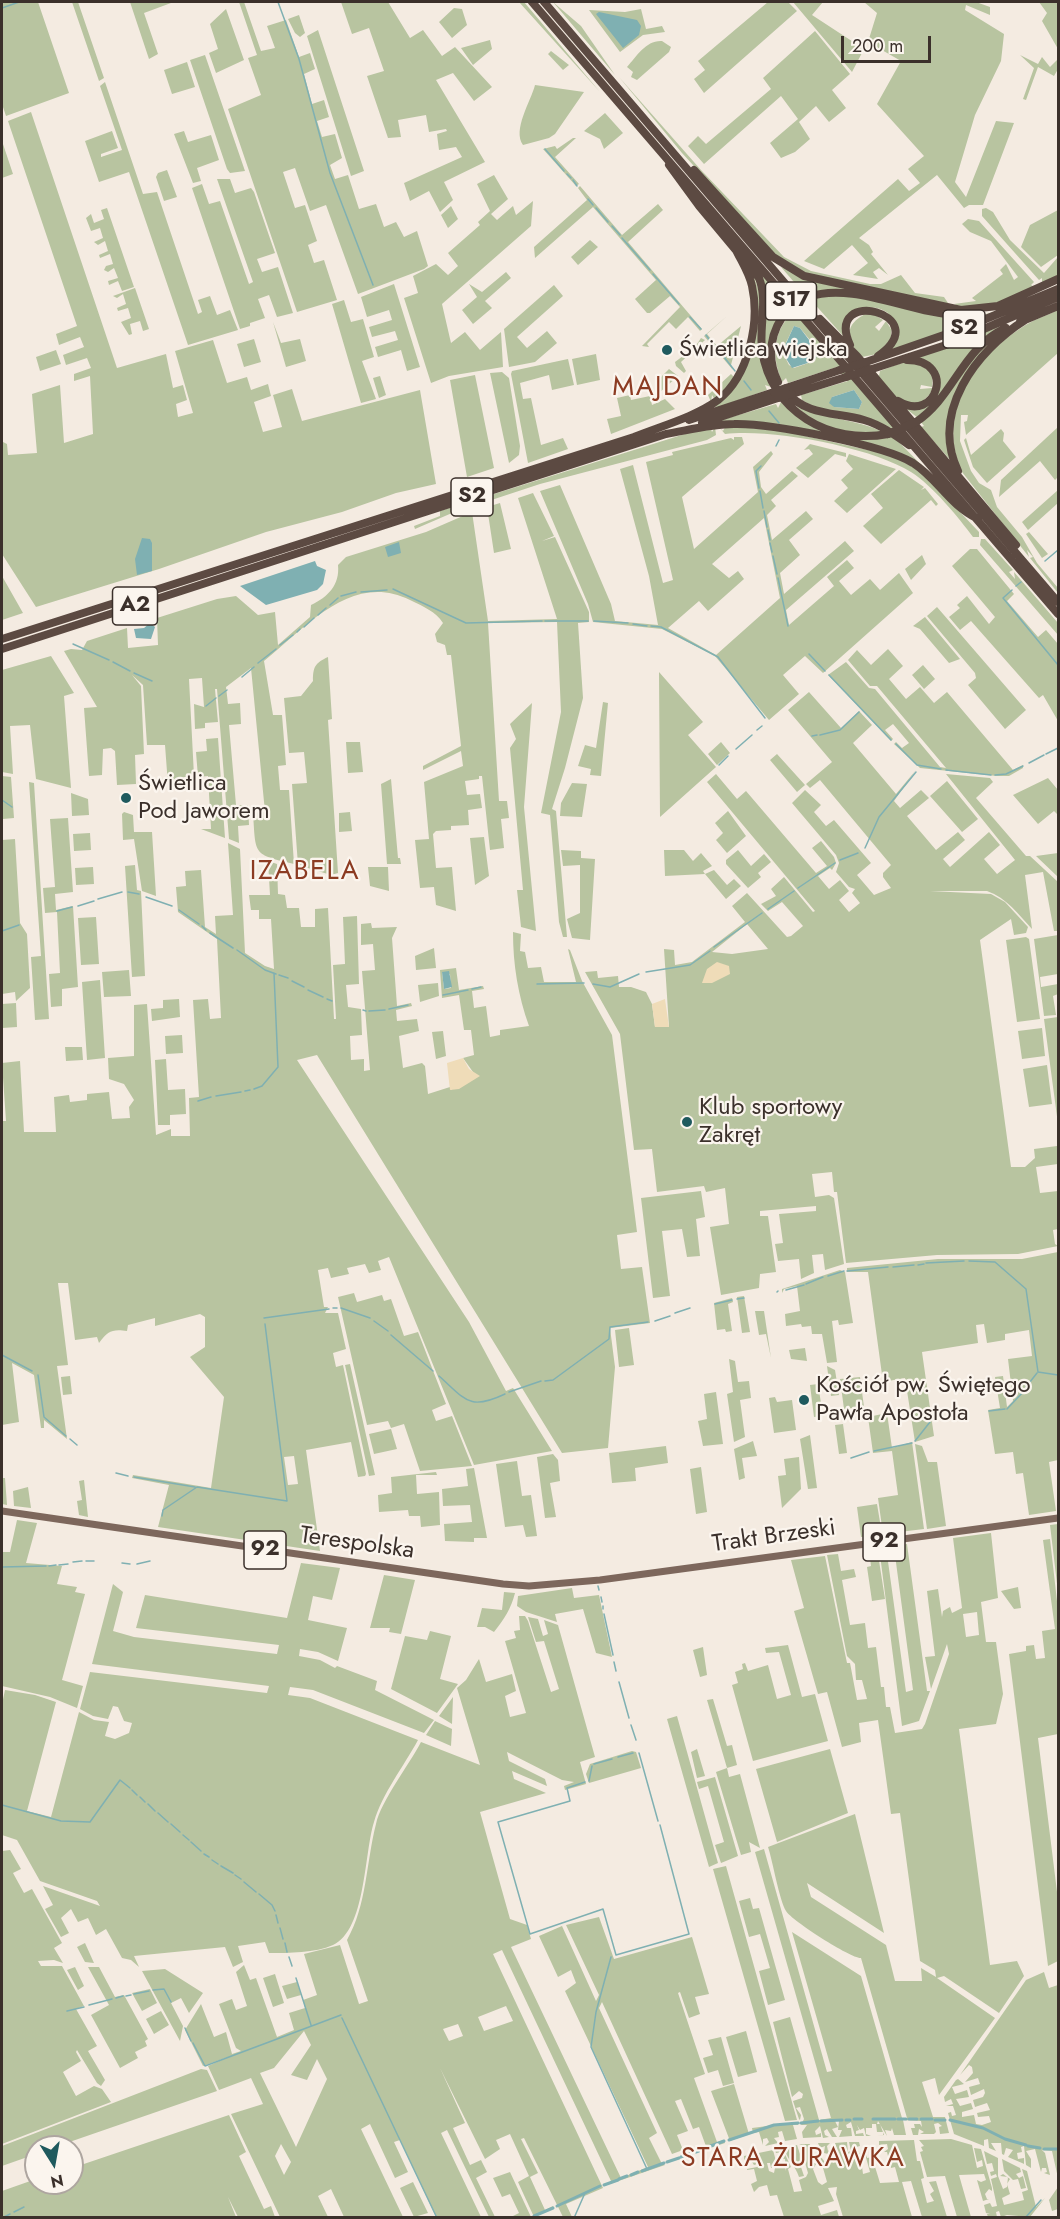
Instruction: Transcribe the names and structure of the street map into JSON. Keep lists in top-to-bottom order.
{
  "streets": {
    "highway": ["S17", "S2", "A2"],
    "main road": ["Trakt Brzeski", "92", "Terespolska"]
  },
  "crossings": [
    ["S2", "A2"],
    ["Trakt Brzeski", "Terespolska"]
  ],
  "districts": ["MAJDAN", "IZABELA", "STARA ŻURAWKA"],
  "places": [
    "Świetlica wiejska",
    "Świetlica Pod Jaworem",
    "Klub sportowy Zakręt",
    "Kościół pw. Świętego Pawła Apostoła"
  ],
  "scale_bar": "200 m",
  "north": "bottom"
}
